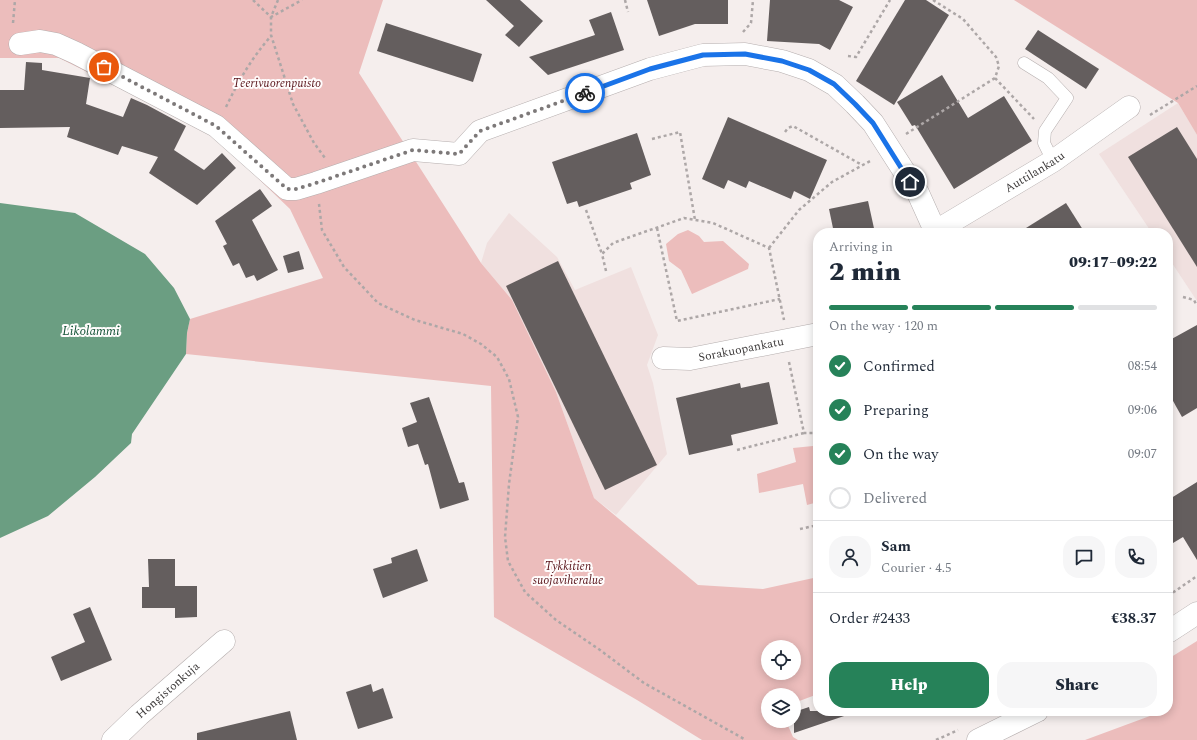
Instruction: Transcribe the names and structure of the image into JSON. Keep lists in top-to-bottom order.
{
  "streets": {
    "street": ["Auttilankatu", "Sorakuopankatu", "Hongistonkuja"]
  },
  "water": ["Likolammi"],
  "parks": ["Teerivuorenpuisto", "Tykkitien suojaviheralue"],
  "page": {
    "heading": ["2 min", "Arriving in", "09:17–09:22"],
    "panel": [
      "Sam",
      "Courier · 4.5",
      "Order #2433",
      "€38.37"
    ],
    "bar": "On the way · 120 m",
    "list": [
      ["Confirmed", "08:54"],
      ["Preparing", "09:06"],
      ["On the way", "09:07"],
      "Delivered"
    ],
    "buttons": ["Help", "Share"]
  }
}
